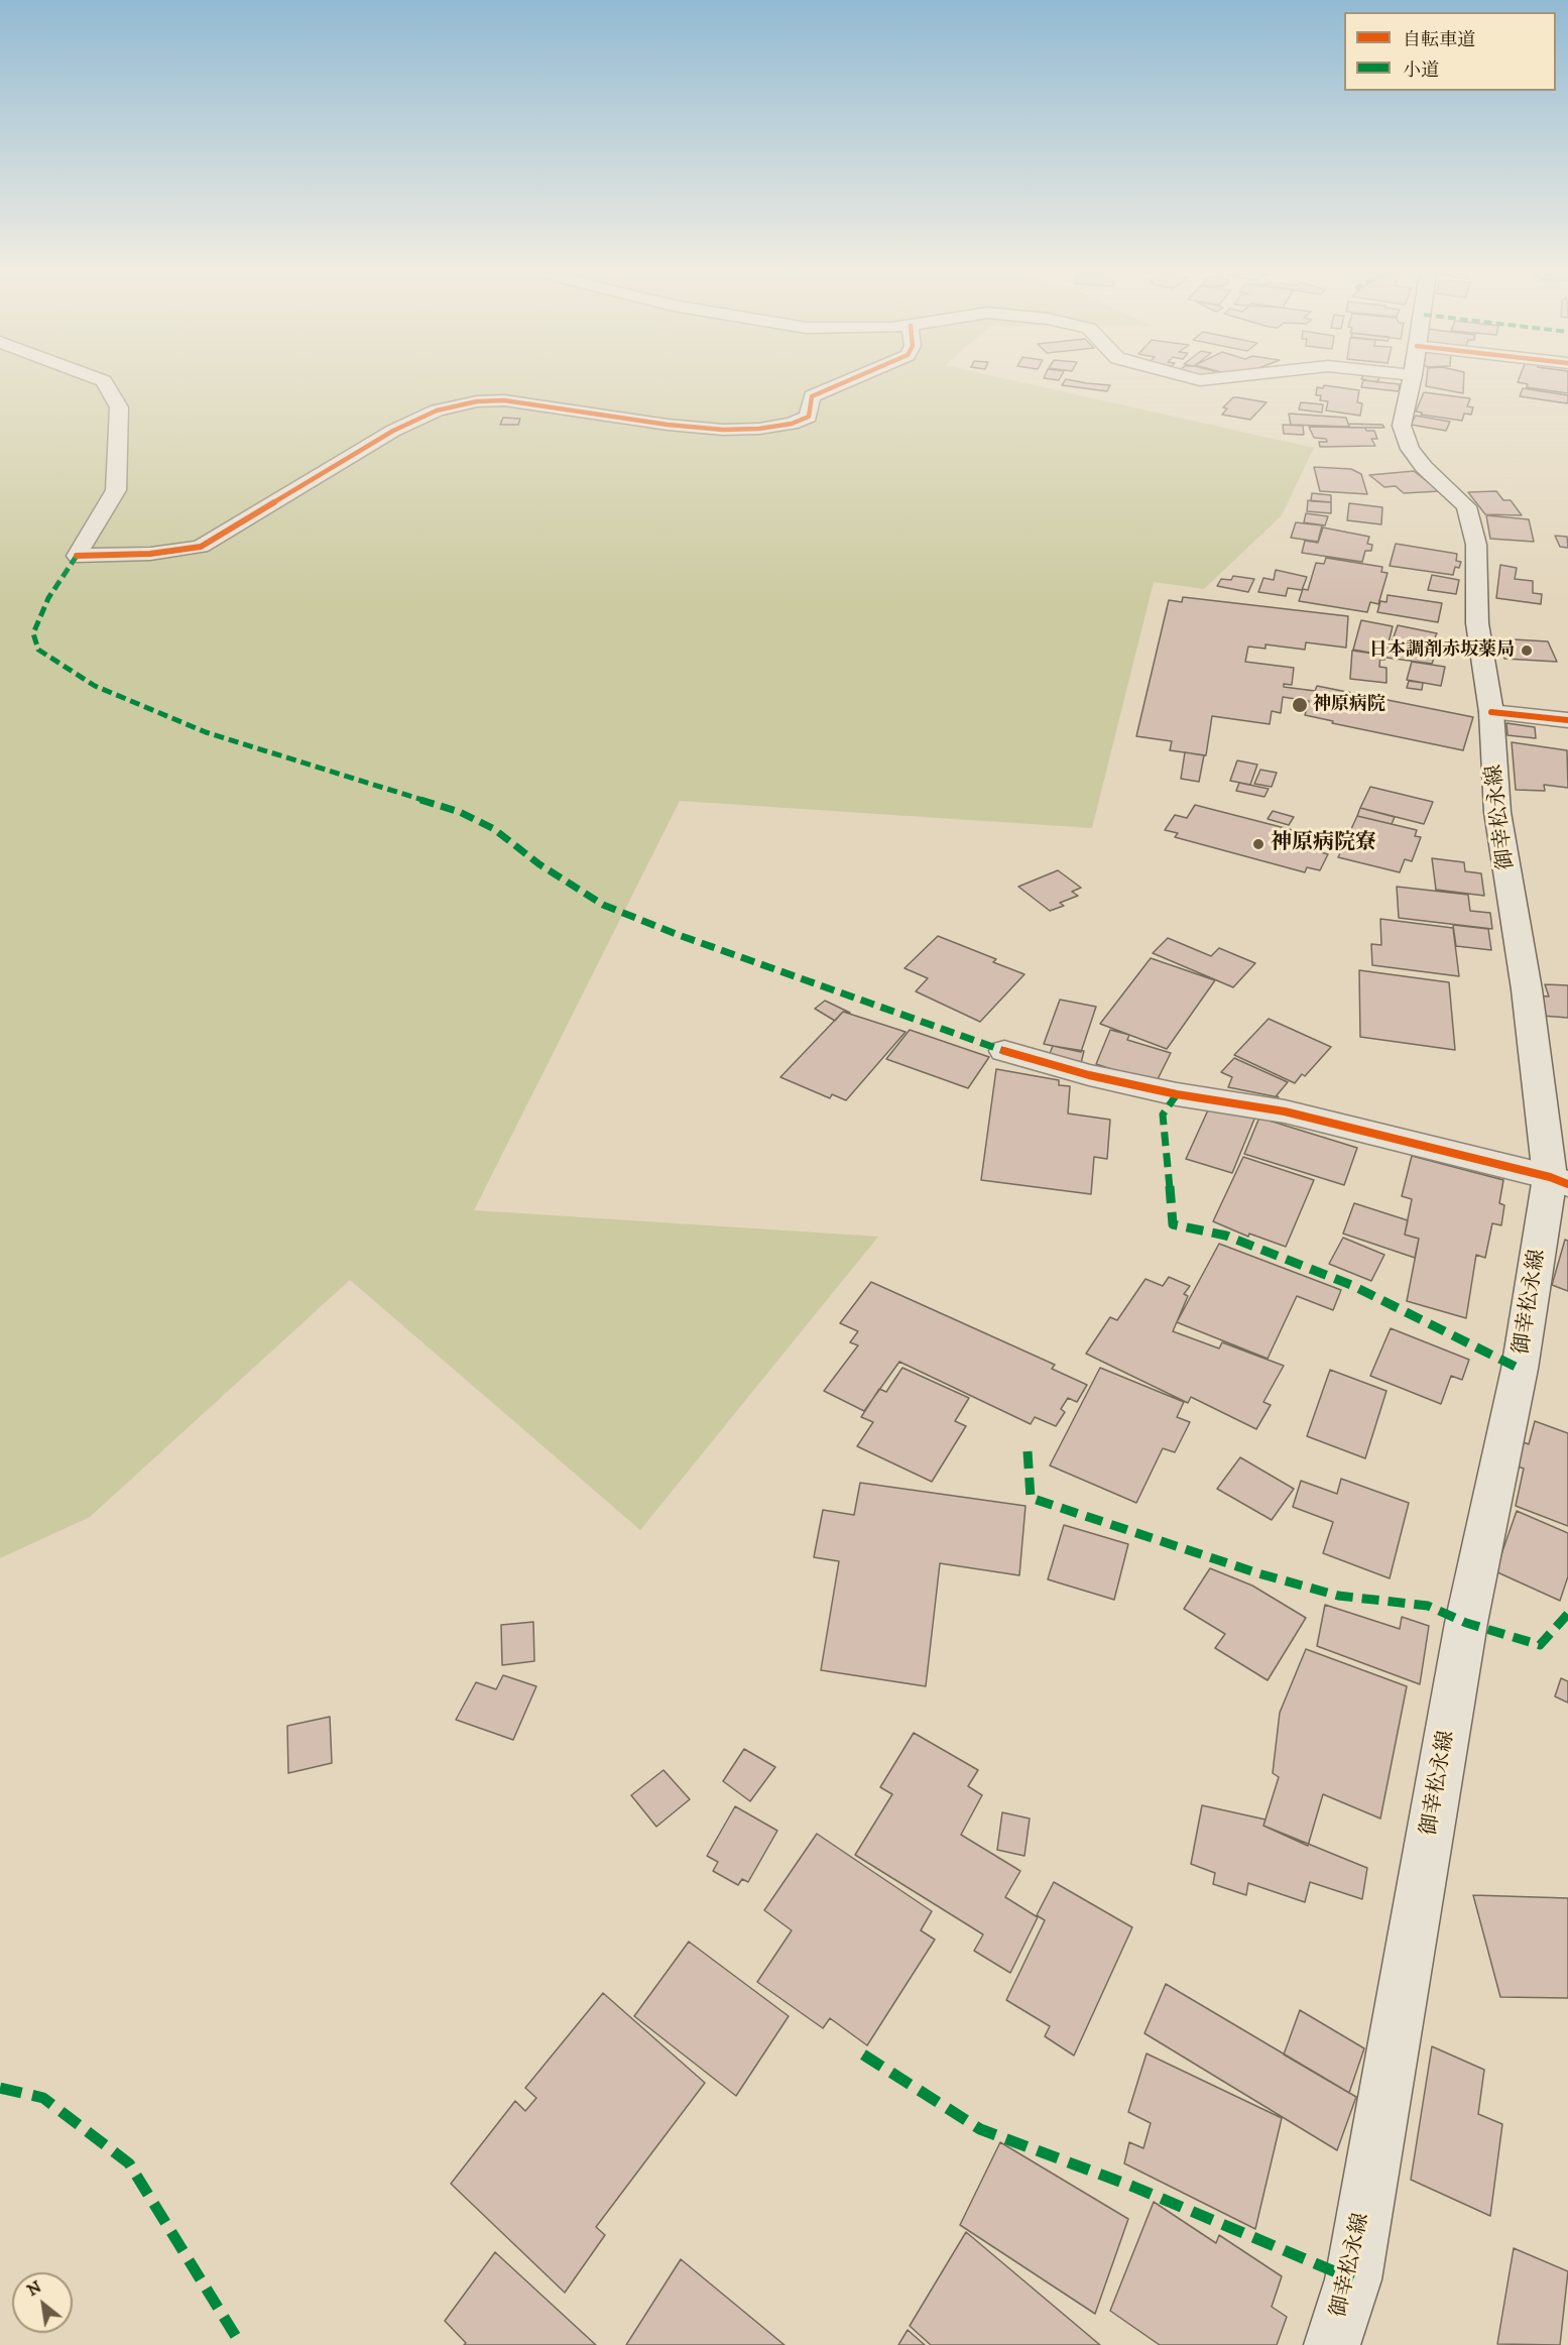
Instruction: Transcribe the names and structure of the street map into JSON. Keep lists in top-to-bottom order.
{
  "streets": {
    "street": ["御幸松永線"]
  },
  "places": ["日本調剤赤坂薬局", "神原病院", "神原病院寮"],
  "legend": ["自転車道", "小道"],
  "north": "top left"
}
